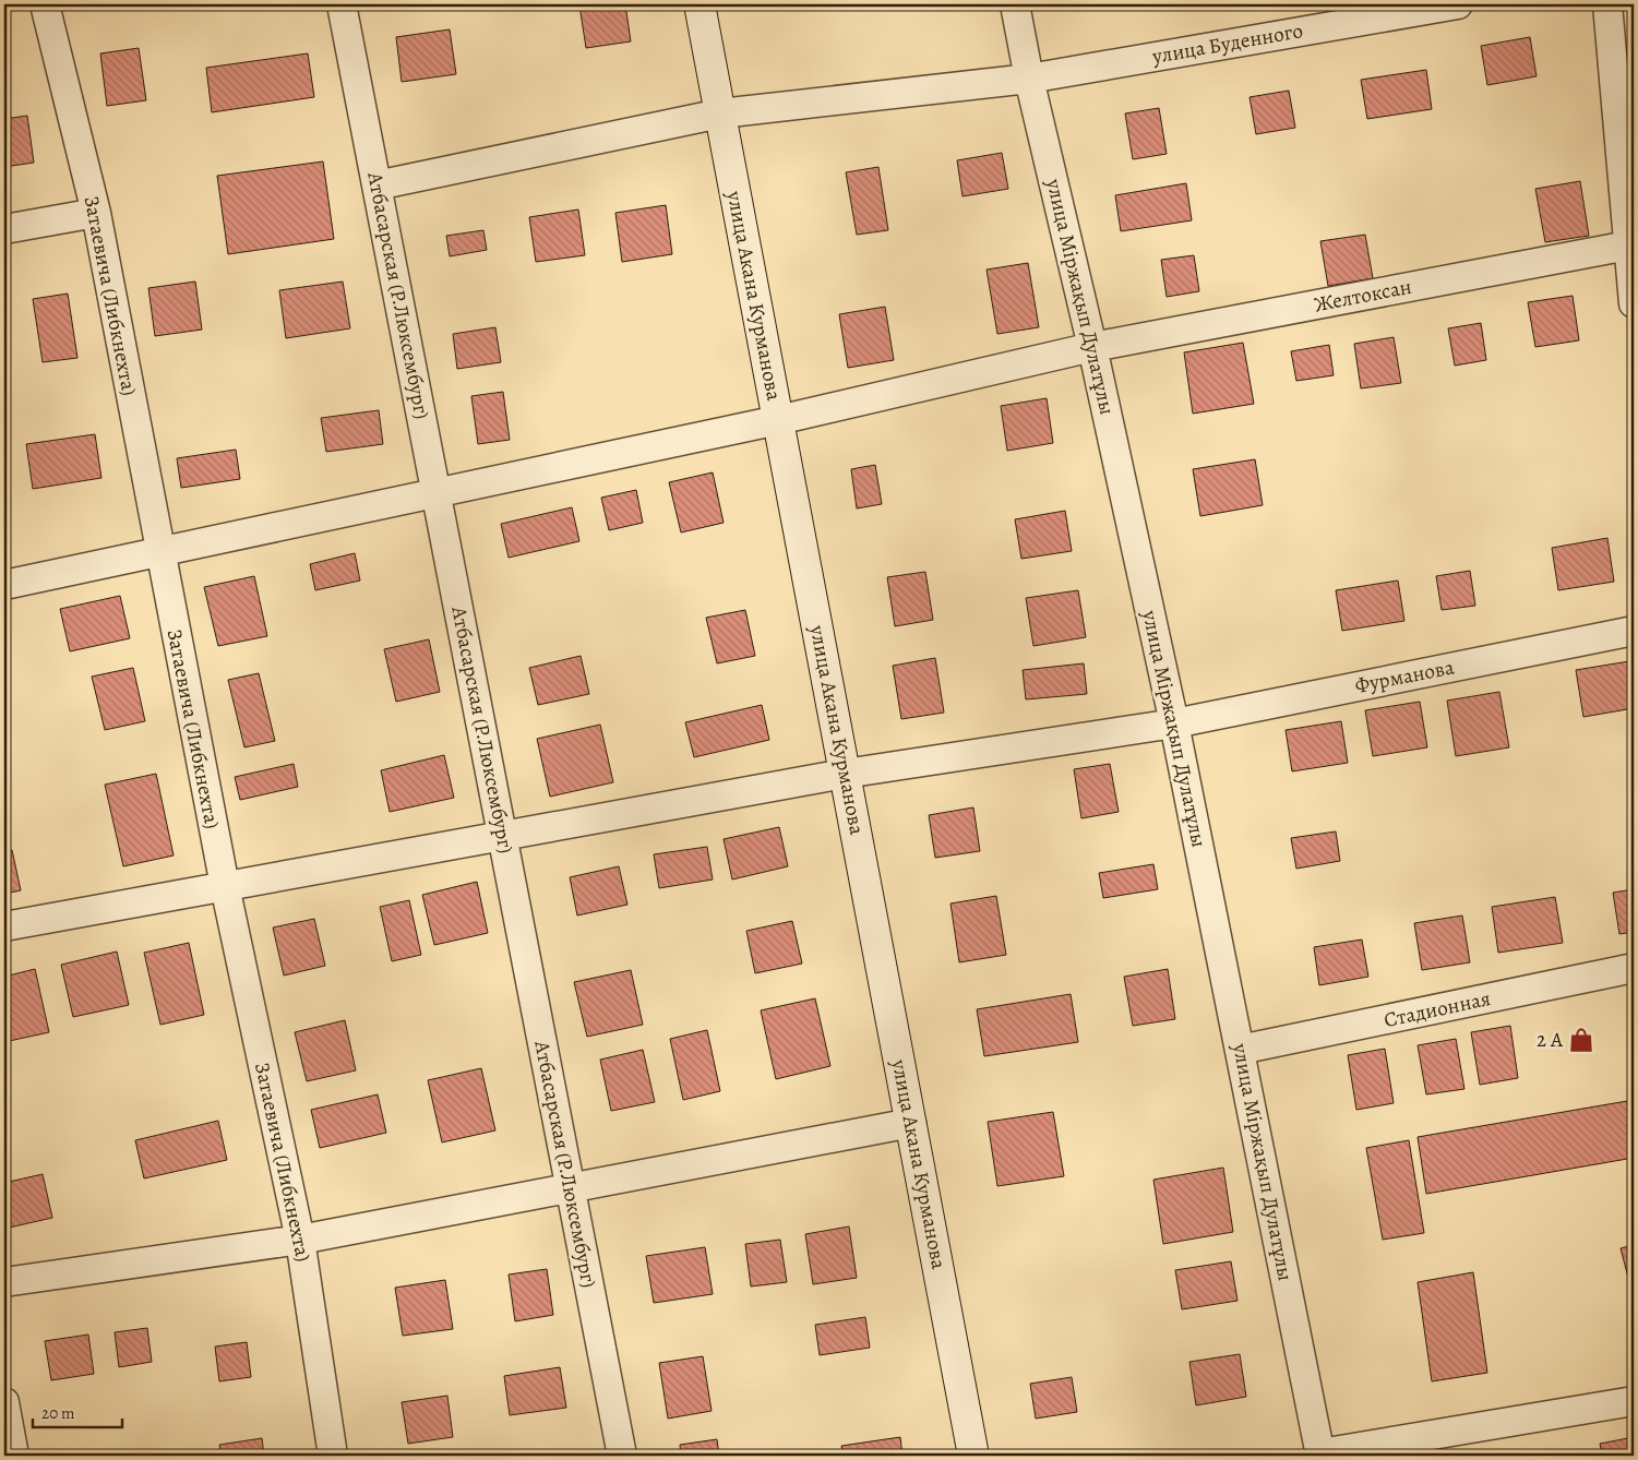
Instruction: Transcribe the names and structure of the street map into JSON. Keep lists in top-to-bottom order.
{
  "streets": {
    "main road": ["улица Акана Курманова"],
    "street": [
      "улица Буденного",
      "Затаевича (Либкнехта)",
      "Атбасарская (Р.Люксембург)",
      "Желтоксан",
      "улица Міржақып Дулатұлы",
      "Фурманова",
      "Стадионная"
    ]
  },
  "crossings": [
    ["улица Буденного", "Атбасарская (Р.Люксембург)"],
    ["улица Буденного", "улица Акана Курманова"],
    ["улица Буденного", "улица Міржақып Дулатұлы"],
    ["Затаевича (Либкнехта)", "Желтоксан"],
    ["Затаевича (Либкнехта)", "Фурманова"],
    ["Атбасарская (Р.Люксембург)", "Желтоксан"],
    ["Атбасарская (Р.Люксембург)", "Фурманова"],
    ["улица Акана Курманова", "Желтоксан"],
    ["улица Акана Курманова", "Фурманова"],
    ["Желтоксан", "улица Міржақып Дулатұлы"],
    ["улица Міржақып Дулатұлы", "Фурманова"],
    ["улица Міржақып Дулатұлы", "Стадионная"]
  ],
  "places": {
    "shop": ["2 А"]
  },
  "scale_bar": "20 m"
}
